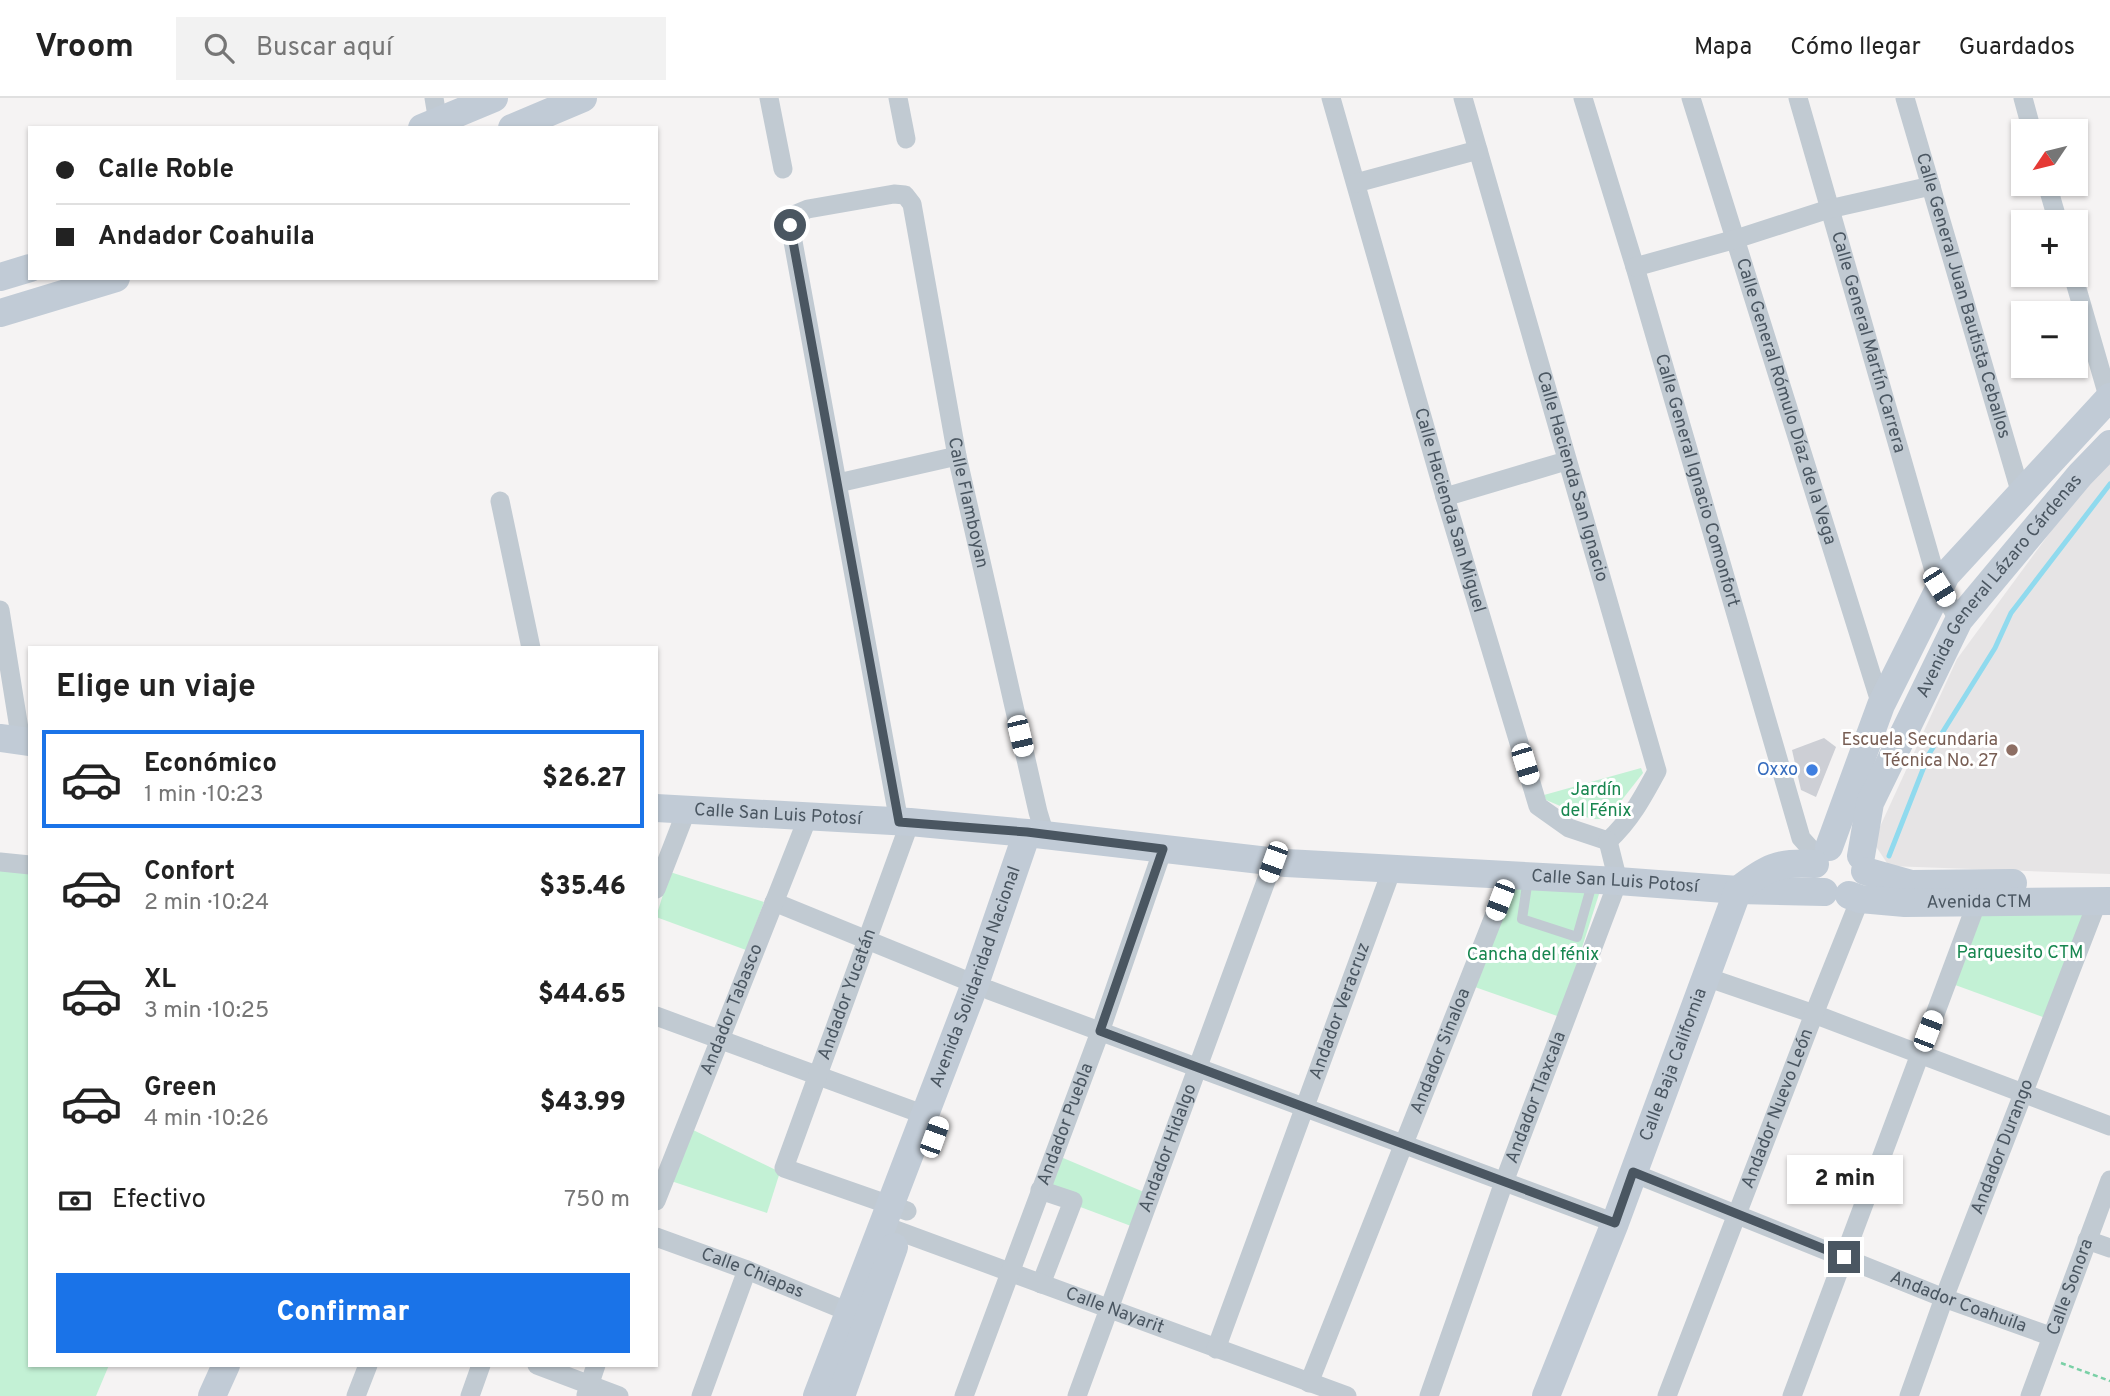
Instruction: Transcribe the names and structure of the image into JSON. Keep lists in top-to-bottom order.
{
  "streets": {
    "main road": [
      "Avenida General Lázaro Cárdenas",
      "Calle San Luis Potosí",
      "Avenida CTM",
      "Avenida Solidaridad Nacional",
      "Calle Baja California"
    ],
    "street": [
      "Calle General Juan Bautista Ceballos",
      "Calle General Martín Carrera",
      "Calle General Rómulo Díaz de la Vega",
      "Calle Hacienda San Ignacio",
      "Calle General Ignacio Comonfort",
      "Calle Flamboyan",
      "Calle Hacienda San Miguel",
      "Andador Yucatán",
      "Andador Tabasco",
      "Andador Veracruz",
      "Andador Sinaloa",
      "Andador Tlaxcala",
      "Andador Nuevo León",
      "Andador Puebla",
      "Andador Durango",
      "Andador Hidalgo",
      "Calle Chiapas",
      "Calle Sonora",
      "Andador Coahuila",
      "Calle Nayarit"
    ]
  },
  "crossings": [
    ["Calle General Juan Bautista Ceballos", "Avenida General Lázaro Cárdenas"],
    ["Calle General Martín Carrera", "Avenida General Lázaro Cárdenas"],
    ["Calle General Rómulo Díaz de la Vega", "Avenida General Lázaro Cárdenas"],
    ["Calle Hacienda San Ignacio", "Calle Hacienda San Miguel"],
    ["Calle General Ignacio Comonfort", "Avenida General Lázaro Cárdenas"],
    ["Calle General Ignacio Comonfort", "Calle San Luis Potosí"],
    ["Calle General Ignacio Comonfort", "Avenida CTM"],
    ["Calle General Ignacio Comonfort", "Andador Nuevo León"],
    ["Calle Flamboyan", "Calle San Luis Potosí"],
    ["Calle Flamboyan", "Avenida Solidaridad Nacional"],
    ["Avenida General Lázaro Cárdenas", "Calle San Luis Potosí"],
    ["Avenida General Lázaro Cárdenas", "Avenida CTM"],
    ["Avenida General Lázaro Cárdenas", "Andador Nuevo León"],
    ["Calle San Luis Potosí", "Avenida CTM"],
    ["Calle San Luis Potosí", "Avenida Solidaridad Nacional"],
    ["Calle San Luis Potosí", "Andador Yucatán"],
    ["Calle San Luis Potosí", "Andador Tabasco"],
    ["Calle San Luis Potosí", "Andador Veracruz"],
    ["Calle San Luis Potosí", "Andador Sinaloa"],
    ["Calle San Luis Potosí", "Calle Baja California"],
    ["Calle San Luis Potosí", "Andador Tlaxcala"],
    ["Calle San Luis Potosí", "Andador Nuevo León"],
    ["Calle San Luis Potosí", "Andador Puebla"],
    ["Calle San Luis Potosí", "Andador Hidalgo"],
    ["Avenida CTM", "Andador Nuevo León"],
    ["Avenida CTM", "Andador Durango"],
    ["Avenida Solidaridad Nacional", "Calle Chiapas"],
    ["Avenida Solidaridad Nacional", "Calle Nayarit"],
    ["Andador Yucatán", "Calle Nayarit"],
    ["Andador Veracruz", "Calle Nayarit"],
    ["Andador Sinaloa", "Calle Nayarit"],
    ["Calle Baja California", "Andador Coahuila"],
    ["Andador Nuevo León", "Andador Coahuila"],
    ["Andador Puebla", "Calle Nayarit"],
    ["Andador Durango", "Andador Coahuila"],
    ["Andador Hidalgo", "Calle Nayarit"],
    ["Calle Sonora", "Andador Coahuila"]
  ],
  "parks": ["Jardín del Fénix", "Parquesito CTM", "Cancha del fénix"],
  "places": ["Escuela Secundaria Técnica No. 27", "Oxxo"],
  "north": "bottom left",
  "page": {
    "header": "Vroom",
    "search": "Buscar aquí",
    "nav": ["Mapa", "Cómo llegar", "Guardados"],
    "map_buttons": ["+", "−"],
    "banner": ["Calle Roble", "Andador Coahuila"],
    "heading": "Elige un viaje",
    "list": [
      {
        "name": "Económico",
        "note": "1 min · 10:23",
        "value": "$26.27"
      },
      {
        "name": "Confort",
        "note": "2 min · 10:24",
        "value": "$35.46"
      },
      {
        "name": "XL",
        "note": "3 min · 10:25",
        "value": "$44.65"
      },
      {
        "name": "Green",
        "note": "4 min · 10:26",
        "value": "$43.99"
      }
    ],
    "bubble": "2 min",
    "pay": ["Efectivo", "750 m"],
    "buttons": "Confirmar"
  }
}
